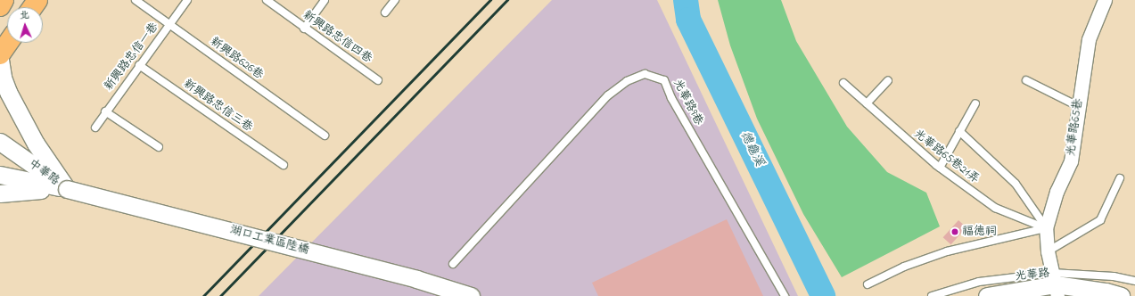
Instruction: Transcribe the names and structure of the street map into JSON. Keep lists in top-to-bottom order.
{
  "streets": {
    "street": [
      "光華路65巷",
      "中華路",
      "湖口工業區陸橋",
      "光華路"
    ],
    "lane": [
      "新興路忠信四巷",
      "新興路忠信一巷",
      "新興路626巷",
      "光華路9巷",
      "新興路忠信三巷",
      "光華路65巷21弄"
    ]
  },
  "crossings": [
    ["新興路忠信一巷", "新興路626巷"],
    ["新興路忠信一巷", "新興路忠信三巷"],
    ["光華路65巷", "光華路65巷21弄"],
    ["光華路65巷", "光華路"],
    ["中華路", "湖口工業區陸橋"]
  ],
  "water": ["德龜溪"],
  "places": ["福德祠"],
  "north": "top"
}
